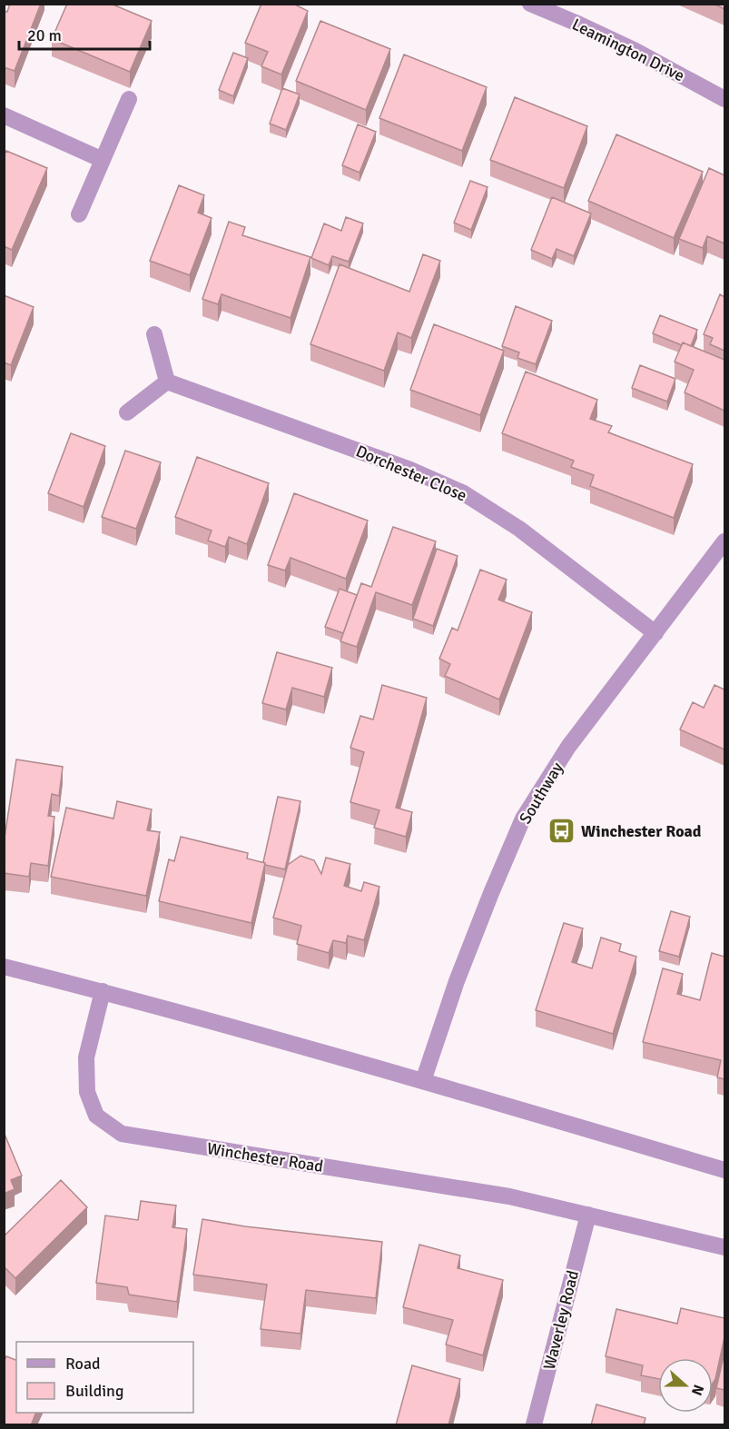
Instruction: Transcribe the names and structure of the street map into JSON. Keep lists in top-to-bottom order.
{
  "streets": {
    "street": [
      "Leamington Drive",
      "Dorchester Close",
      "Southway",
      "Winchester Road",
      "Waverley Road"
    ]
  },
  "crossings": [
    ["Dorchester Close", "Southway"],
    ["Winchester Road", "Waverley Road"]
  ],
  "places": {
    "bus stop": ["Winchester Road"]
  },
  "legend": ["Road", "Building"],
  "scale_bar": "20 m",
  "north": "right"
}
